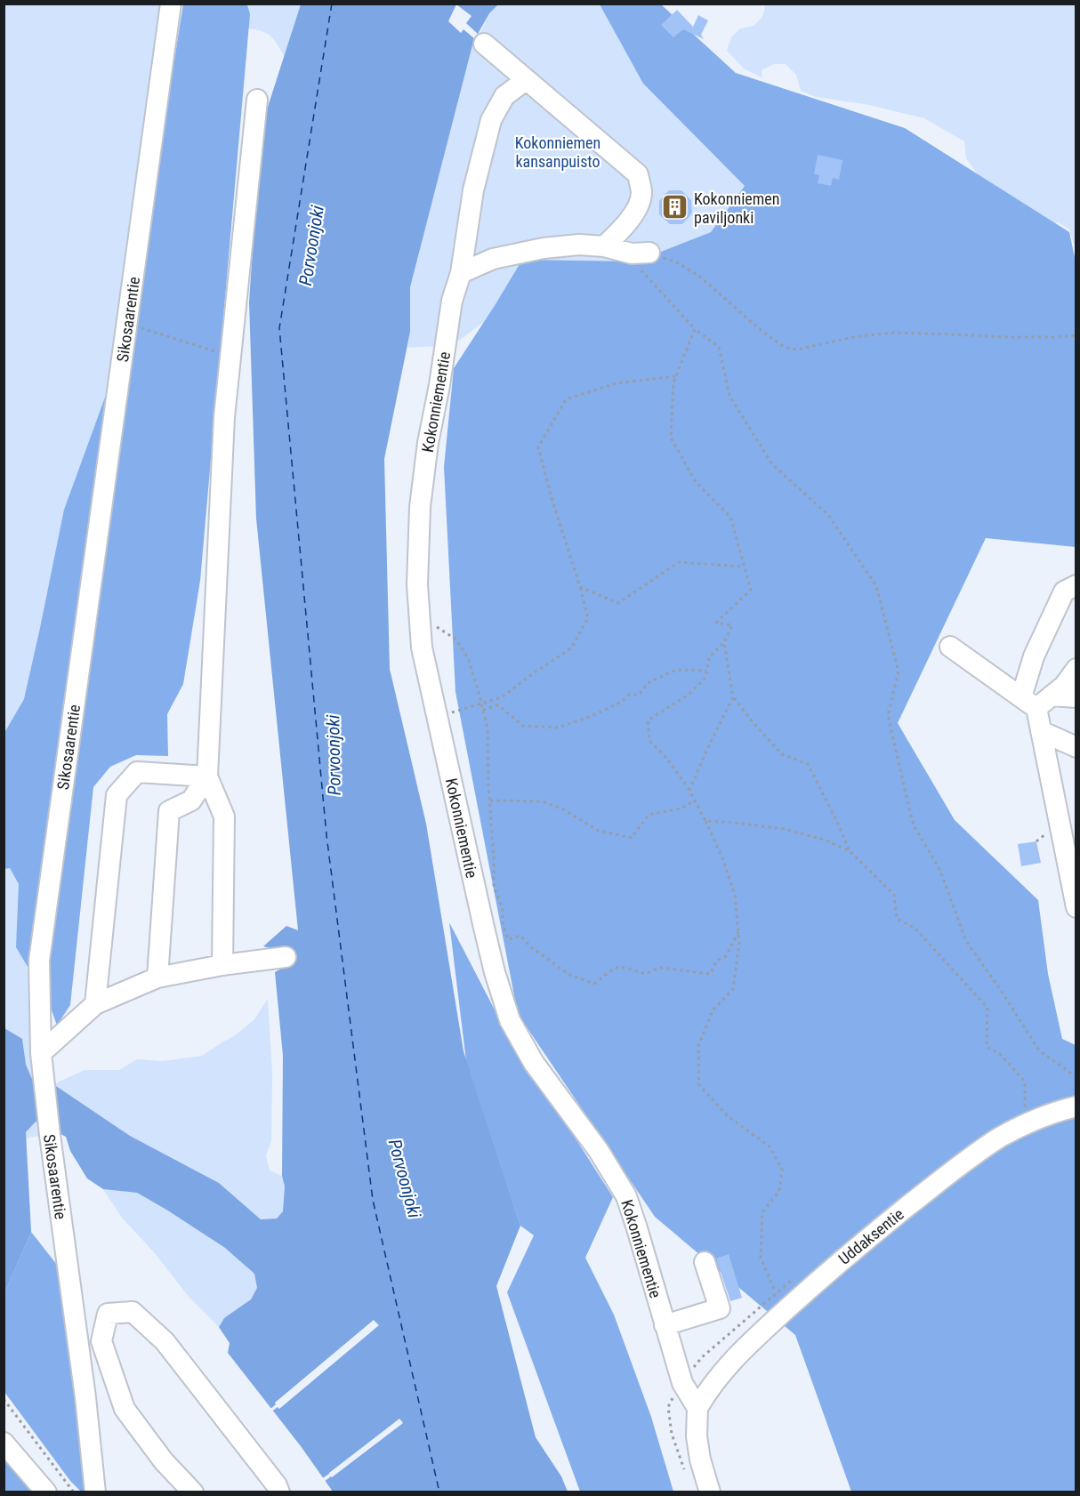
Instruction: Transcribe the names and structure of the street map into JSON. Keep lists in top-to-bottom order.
{
  "streets": {
    "street": ["Sikosaarentie", "Kokonniementie", "Uddaksentie"]
  },
  "crossings": [
    ["Kokonniementie", "Uddaksentie"]
  ],
  "water": ["Porvoonjoki"],
  "parks": ["Kokonniemen kansanpuisto"],
  "places": {
    "building": ["Kokonniemen paviljonki"]
  }
}
